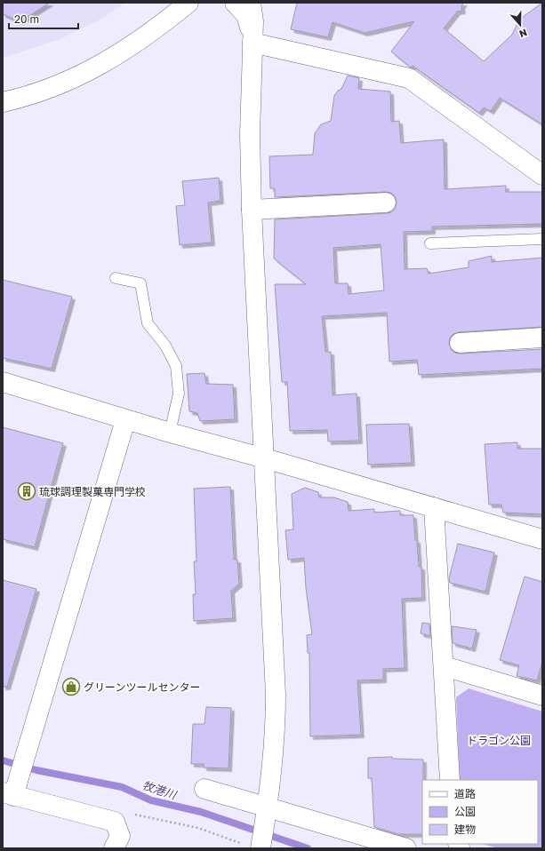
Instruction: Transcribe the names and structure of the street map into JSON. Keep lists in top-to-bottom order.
{
  "water": ["牧港川"],
  "parks": ["ドラゴン公園"],
  "places": {
    "building": ["琉球調理製菓専門学校"],
    "shop": ["グリーンツールセンター"]
  },
  "legend": ["道路", "公園", "建物"],
  "scale_bar": "20 m",
  "north": "bottom"
}
